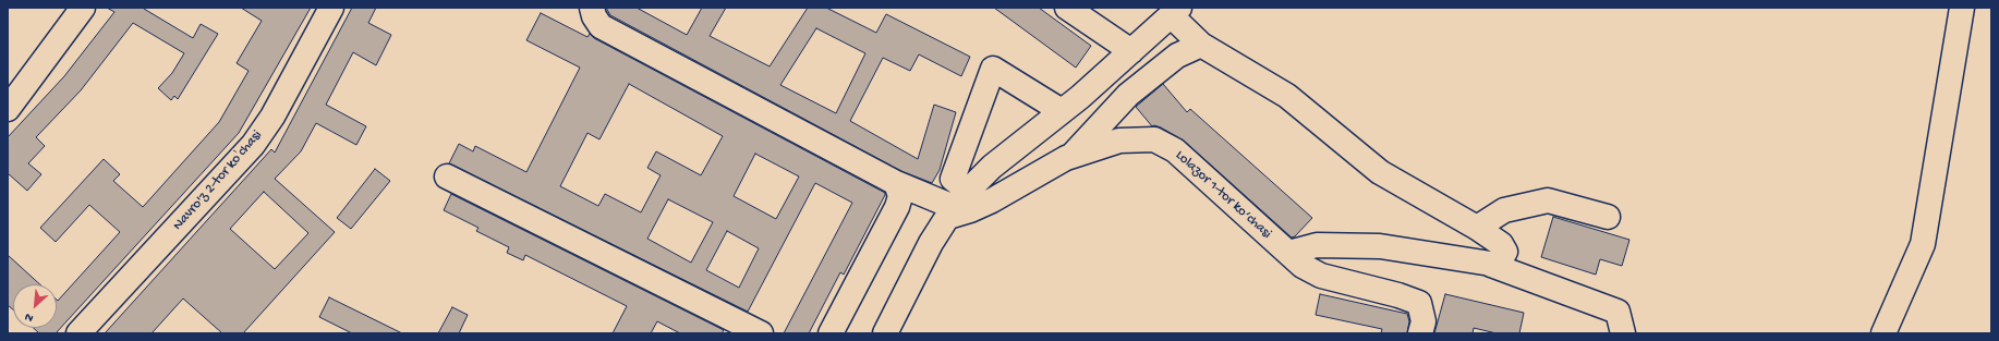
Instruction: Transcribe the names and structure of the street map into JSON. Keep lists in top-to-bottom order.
{
  "streets": {
    "street": ["Lolazor 1-tor ko‘chasi"]
  },
  "north": "bottom left"
}
